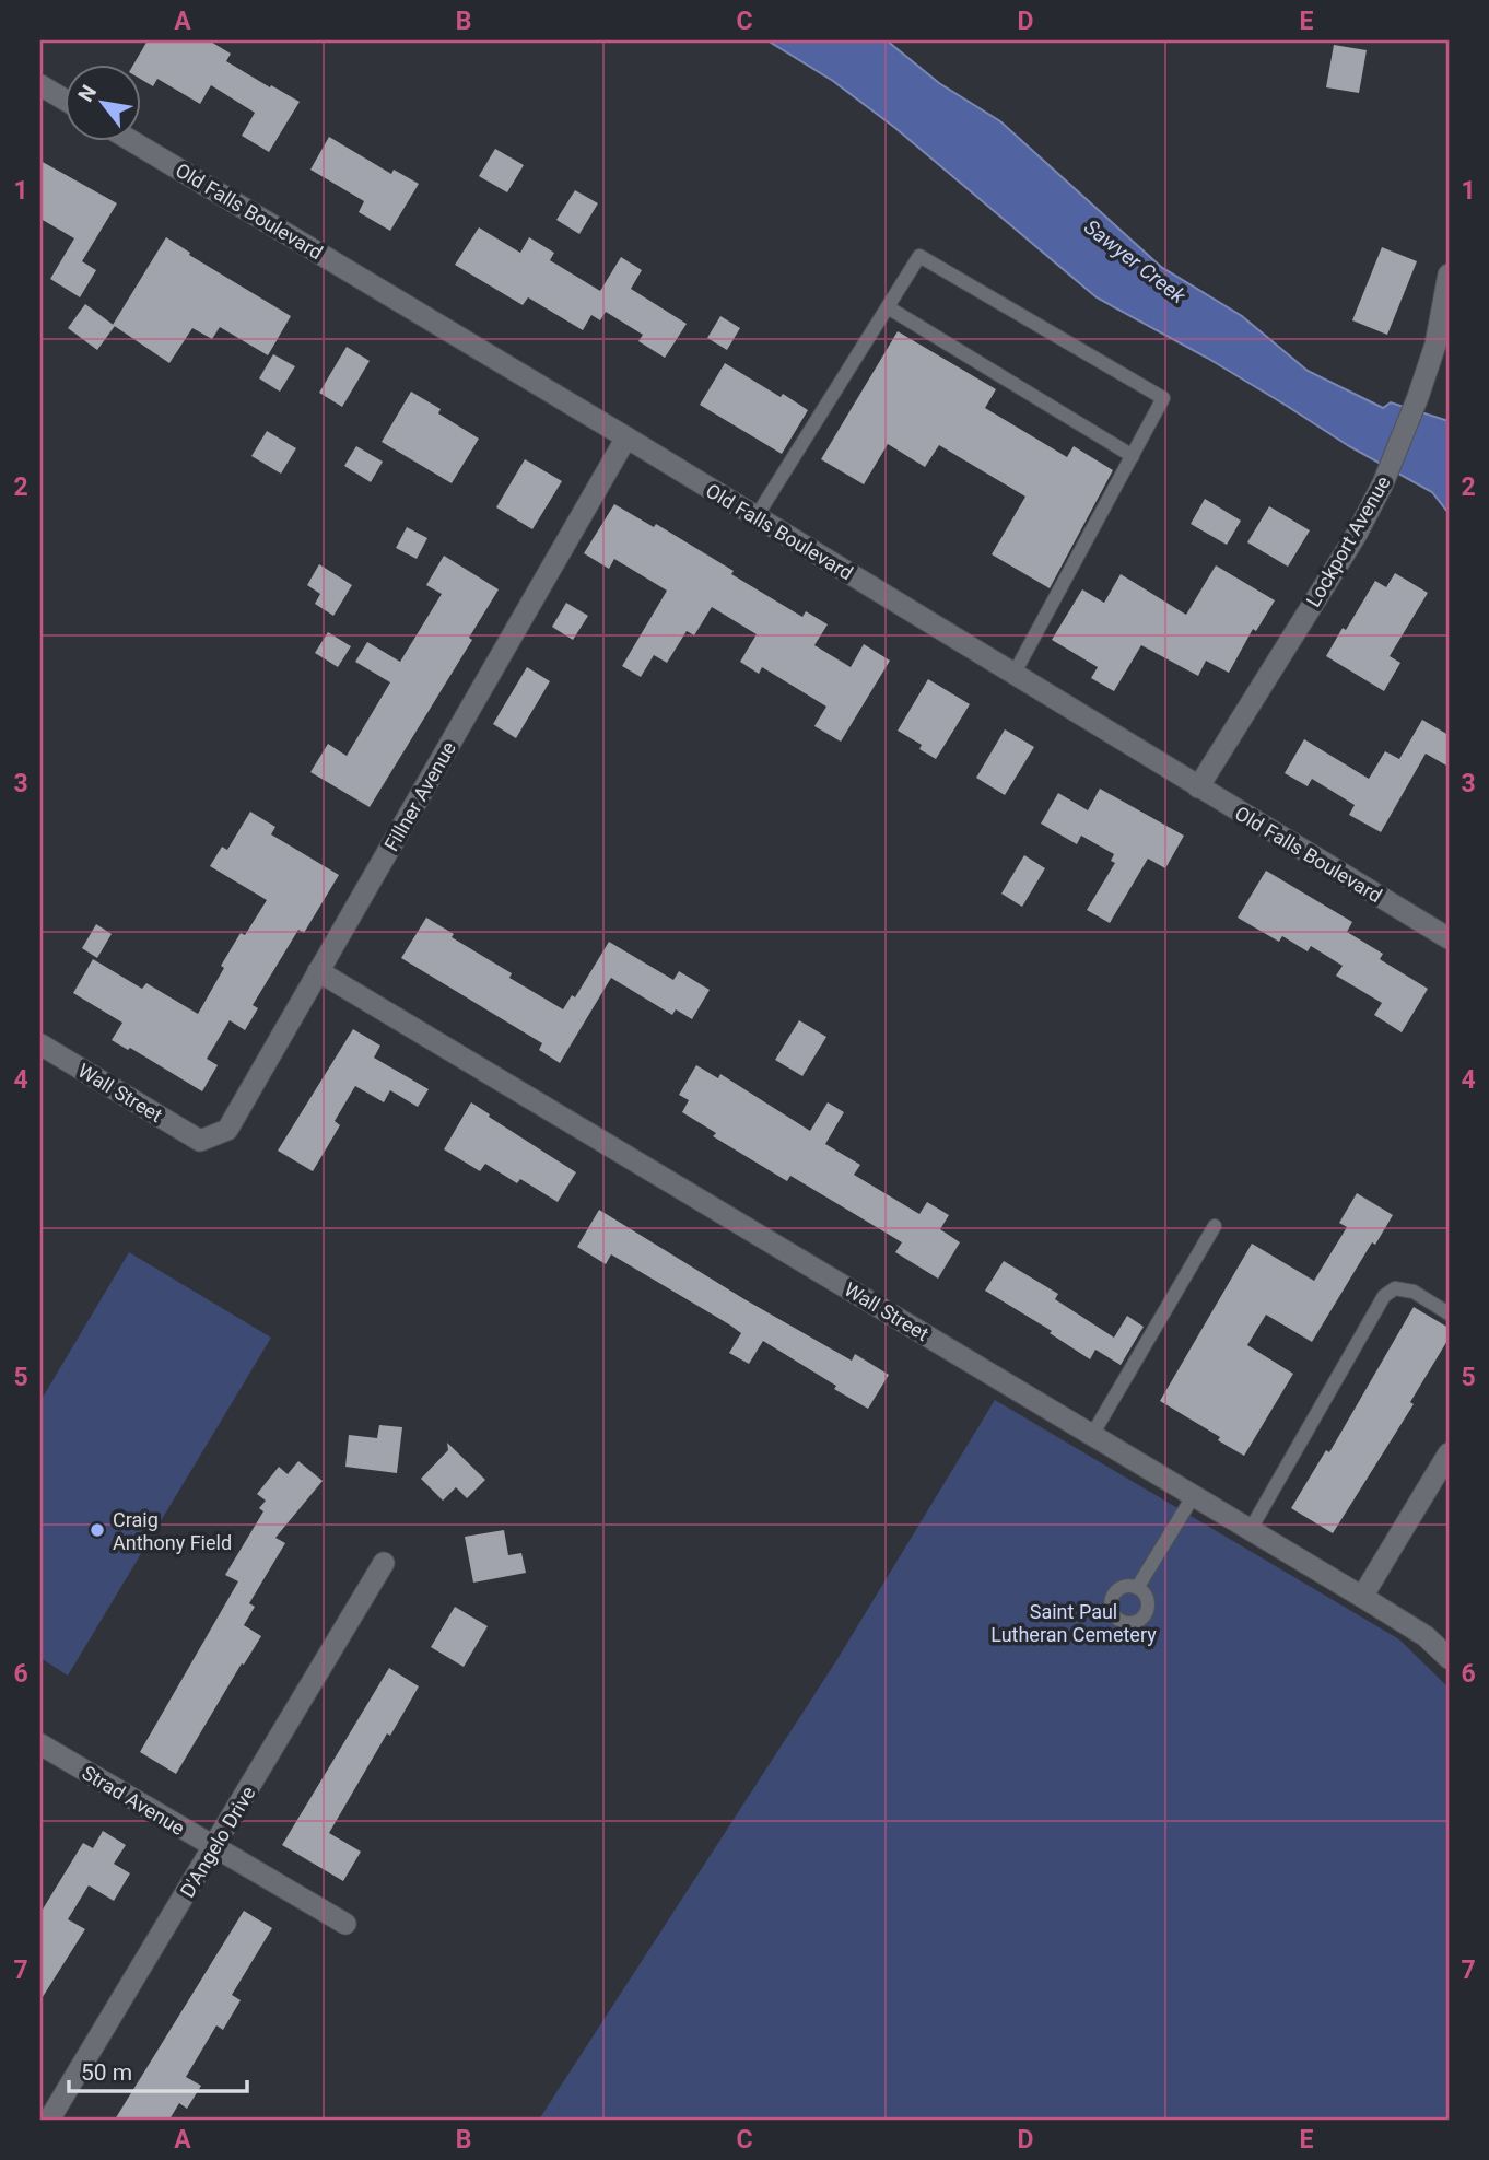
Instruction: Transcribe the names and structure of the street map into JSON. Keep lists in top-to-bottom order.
{
  "streets": {
    "street": [
      "Old Falls Boulevard",
      "Lockport Avenue",
      "Fillner Avenue",
      "Wall Street",
      "Strad Avenue",
      "D'Angelo Drive"
    ]
  },
  "crossings": [
    ["Old Falls Boulevard", "Lockport Avenue"],
    ["Old Falls Boulevard", "Fillner Avenue"],
    ["Fillner Avenue", "Wall Street"],
    ["Strad Avenue", "D'Angelo Drive"]
  ],
  "water": ["Sawyer Creek"],
  "parks": ["Saint Paul Lutheran Cemetery"],
  "places": ["Craig Anthony Field"],
  "scale_bar": "50 m",
  "north": "top left",
  "grid": {
    "columns": [
      "A",
      "B",
      "C",
      "D",
      "E"
    ],
    "rows": [
      "1",
      "2",
      "3",
      "4",
      "5",
      "6",
      "7"
    ]
  }
}
